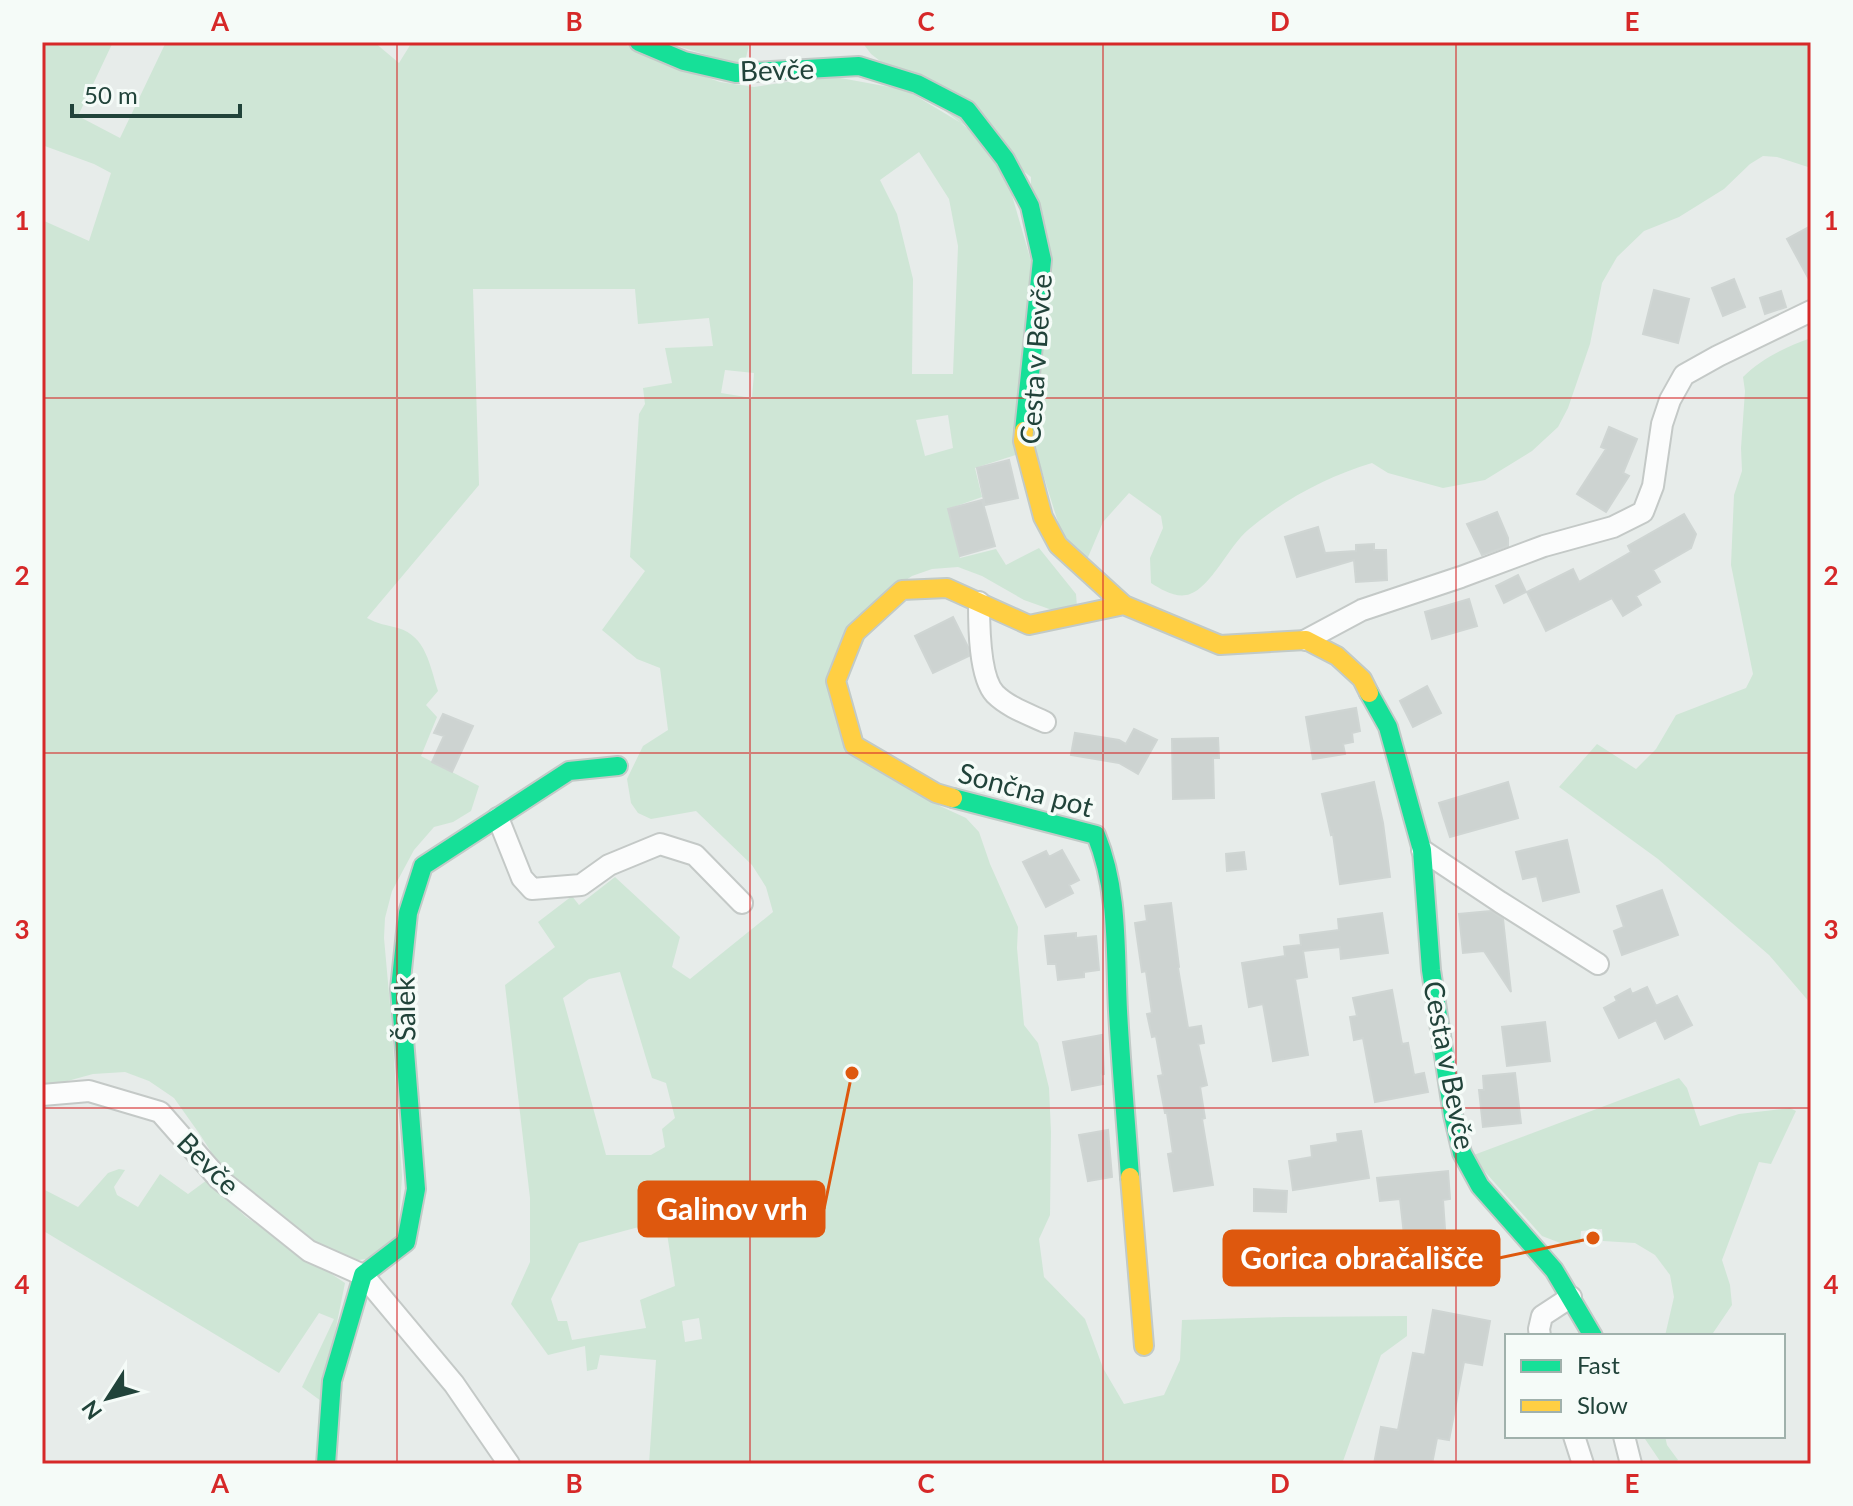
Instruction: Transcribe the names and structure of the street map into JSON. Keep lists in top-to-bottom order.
{
  "streets": {
    "street": [
      "Bevče",
      "Cesta v Bevče",
      "Sončna pot",
      "Šalek"
    ]
  },
  "crossings": [
    ["Bevče", "Cesta v Bevče"],
    ["Bevče", "Šalek"],
    ["Cesta v Bevče", "Sončna pot"]
  ],
  "places": ["Galinov vrh", "Gorica obračališče"],
  "legend": ["Fast", "Slow"],
  "scale_bar": "50 m",
  "north": "bottom left",
  "grid": {
    "columns": [
      "A",
      "B",
      "C",
      "D",
      "E"
    ],
    "rows": [
      "1",
      "2",
      "3",
      "4"
    ]
  }
}
